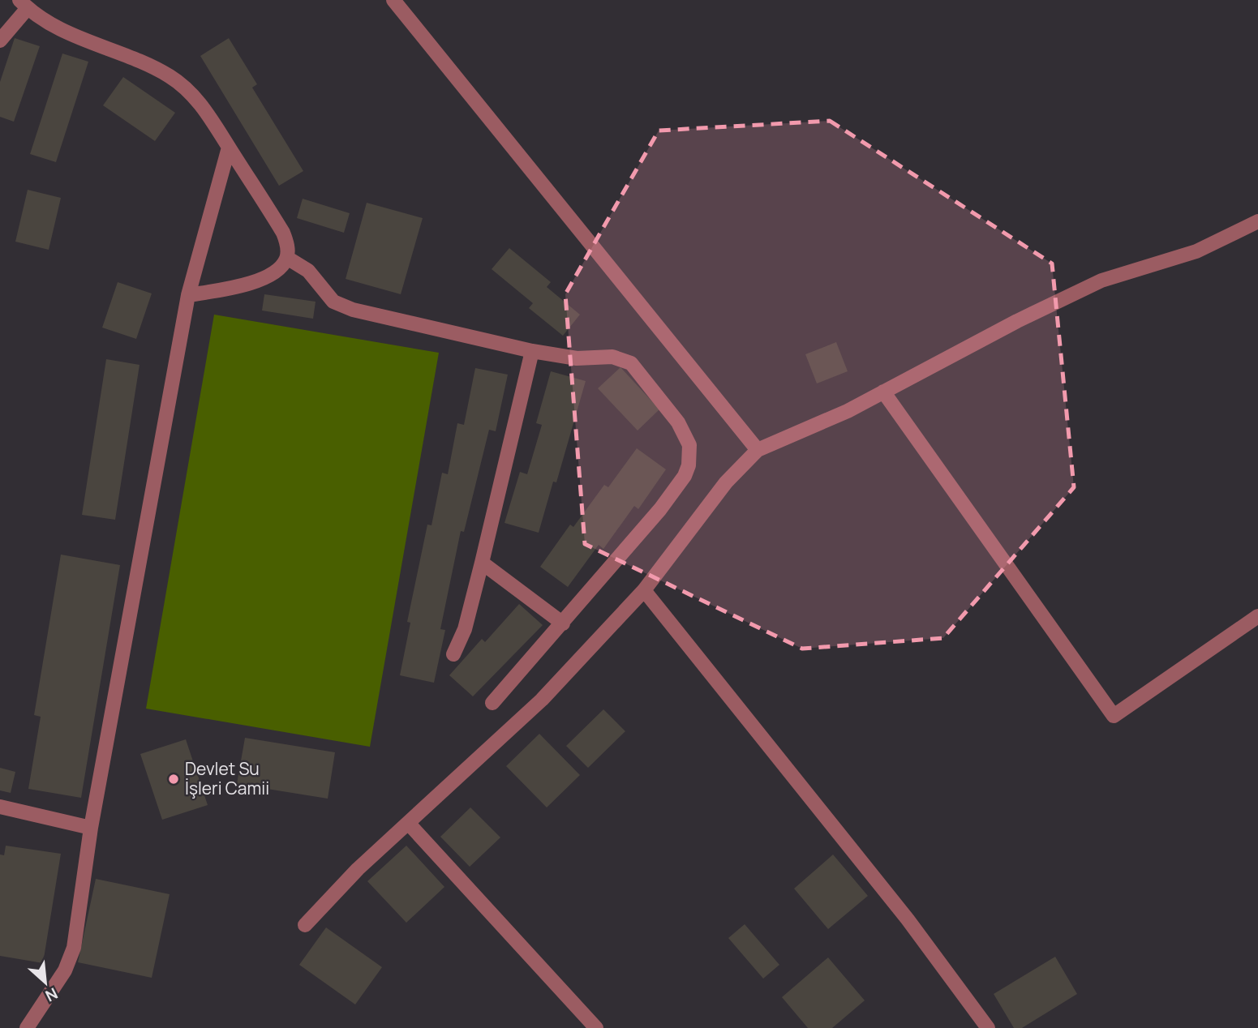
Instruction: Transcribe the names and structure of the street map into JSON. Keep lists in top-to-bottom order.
{
  "places": ["Devlet Su İşleri Camii"],
  "north": "bottom right"
}
